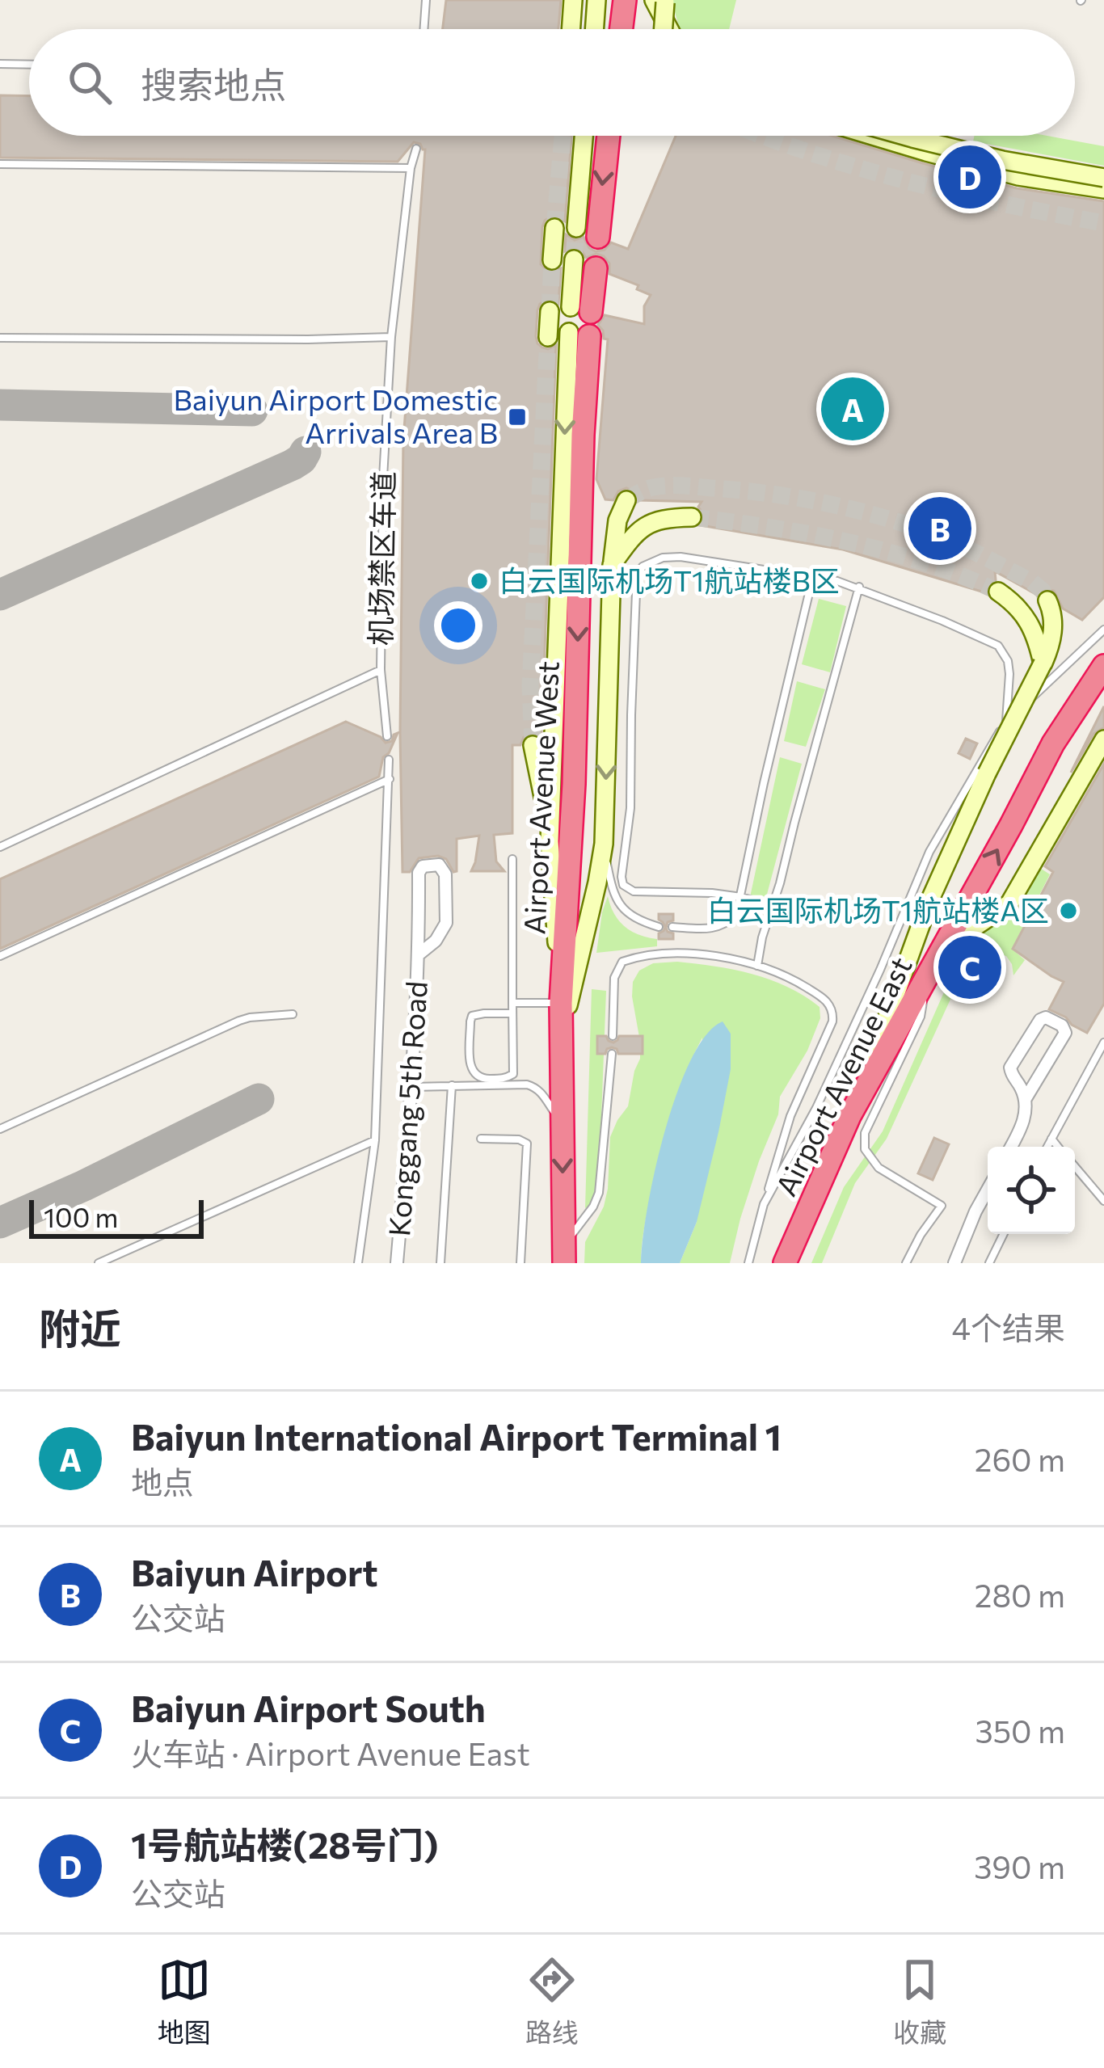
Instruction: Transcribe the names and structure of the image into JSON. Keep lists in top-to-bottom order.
{
  "streets": {
    "highway": ["Airport Avenue West", "Airport Avenue East"],
    "street": ["Konggang 5th Road"],
    "lane": ["机场禁区车道"]
  },
  "one_way": ["Airport Avenue West", "Airport Avenue East"],
  "places": {
    "transit": ["Baiyun Airport Domestic Arrivals Area B"],
    "other": ["白云国际机场T1航站楼B区", "白云国际机场T1航站楼A区"]
  },
  "scale_bar": "100 m",
  "page": {
    "search": "搜索地点",
    "pins": [
      "D",
      "A",
      "B",
      "C"
    ],
    "scale": "100 m",
    "heading": ["附近", "4个结果"],
    "list": [
      {
        "mark": "A",
        "name": "Baiyun International Airport Terminal 1",
        "note": "地点",
        "value": "260 m"
      },
      {
        "mark": "B",
        "name": "Baiyun Airport",
        "note": "公交站",
        "value": "280 m"
      },
      {
        "mark": "C",
        "name": "Baiyun Airport South",
        "note": "火车站 · Airport Avenue East",
        "value": "350 m"
      },
      {
        "mark": "D",
        "name": "1号航站楼(28号门)",
        "note": "公交站",
        "value": "390 m"
      }
    ],
    "nav": ["地图", "路线", "收藏"]
  }
}
